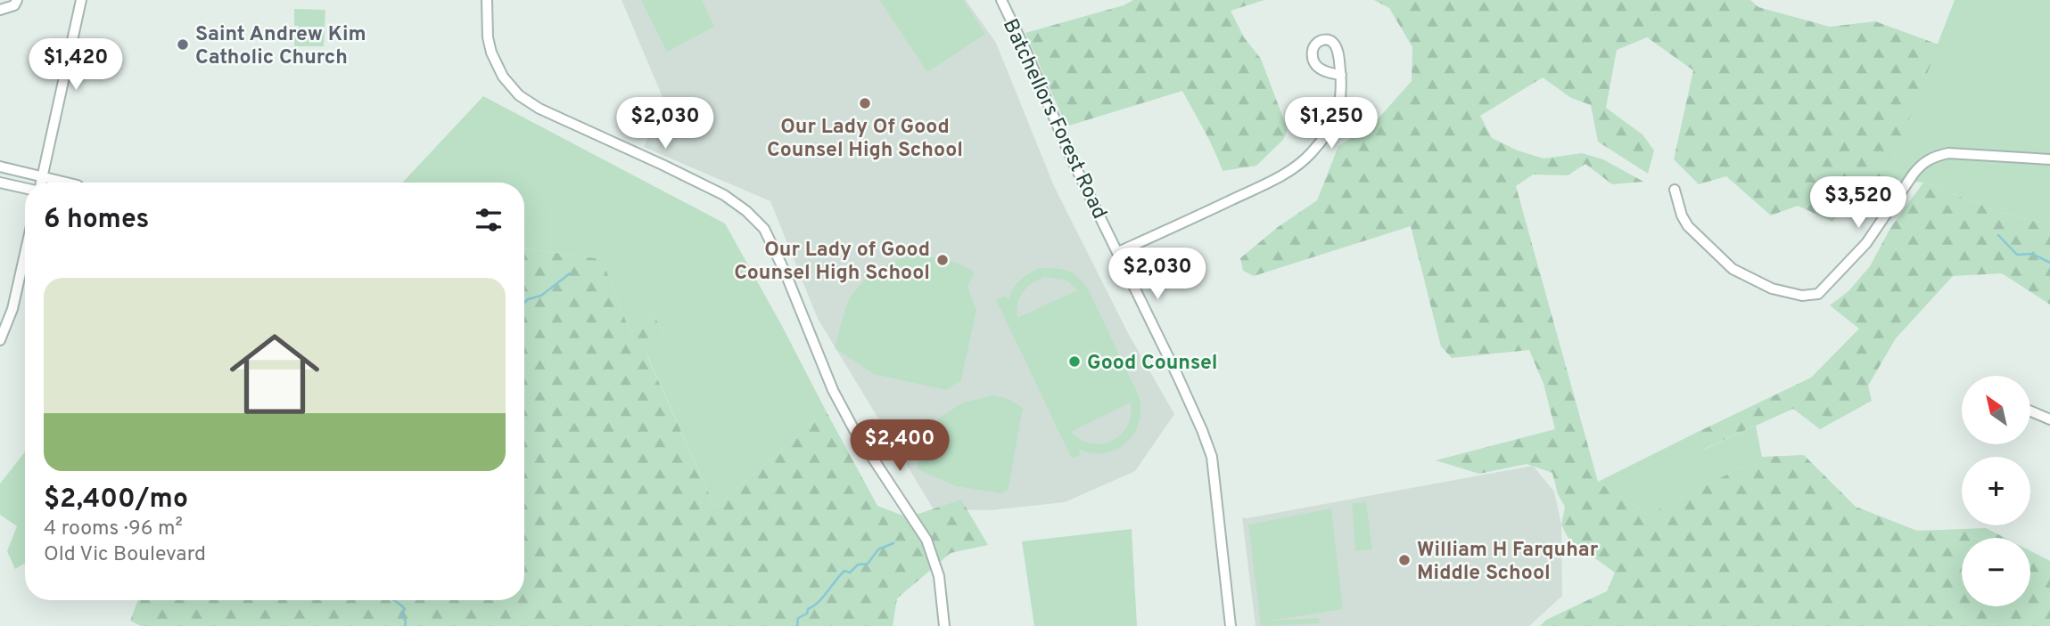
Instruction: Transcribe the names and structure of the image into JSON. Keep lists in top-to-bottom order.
{
  "streets": {
    "street": ["Batchellors Forest Road"]
  },
  "places": [
    "Saint Andrew Kim Catholic Church",
    "Our Lady Of Good Counsel High School",
    "Our Lady of Good Counsel High School",
    "Good Counsel",
    "William H Farquhar Middle School"
  ],
  "north": "top left",
  "page": {
    "price": [
      "$1,420",
      "$2,030",
      "$1,250",
      "$3,520",
      "$2,030",
      "$2,400"
    ],
    "heading": "6 homes",
    "list": [
      {
        "name": "$2,400/mo",
        "note": "4 rooms · 96 m² · Old Vic Boulevard"
      }
    ],
    "map_buttons": ["+", "−"]
  }
}
